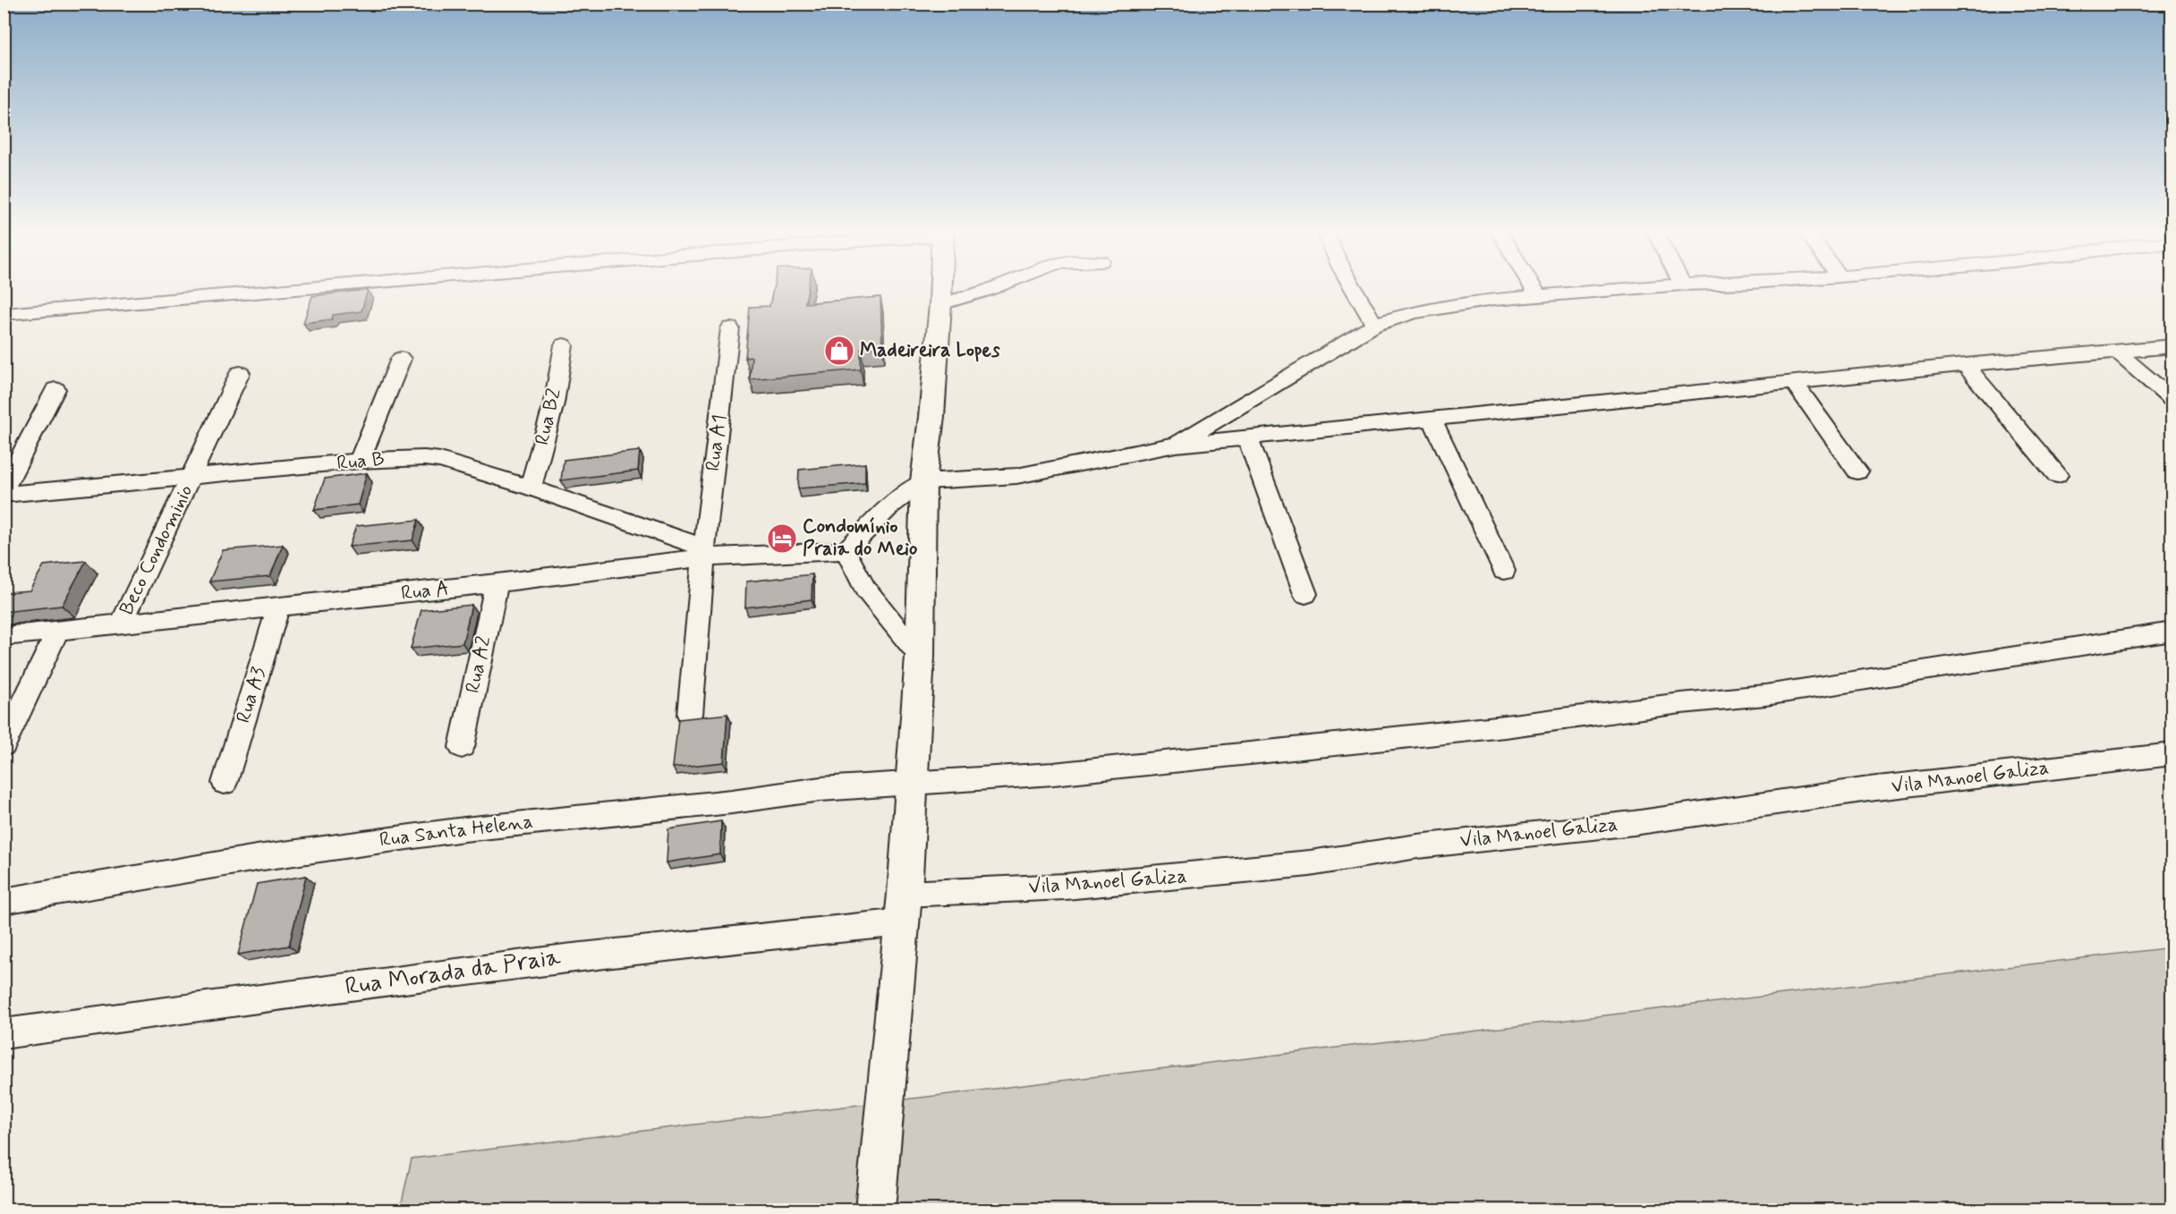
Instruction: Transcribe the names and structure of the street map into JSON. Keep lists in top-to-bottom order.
{
  "streets": {
    "street": [
      "Rua B2",
      "Rua A1",
      "Rua B",
      "Beco Condominio",
      "Rua A",
      "Rua A2",
      "Rua A3",
      "Vila Manoel Galiza",
      "Rua Santa Helena",
      "Rua Morada da Praia"
    ]
  },
  "crossings": [
    ["Rua B2", "Rua B"],
    ["Rua A1", "Rua B"],
    ["Rua A1", "Rua A"],
    ["Rua B", "Beco Condominio"],
    ["Rua B", "Rua A"],
    ["Beco Condominio", "Rua A"],
    ["Rua A", "Rua A2"],
    ["Rua A", "Rua A3"],
    ["Vila Manoel Galiza", "Rua Morada da Praia"]
  ],
  "places": {
    "shop": ["Madeireira Lopes"],
    "hotel": ["Condomínio Praia do Meio"]
  }
}
